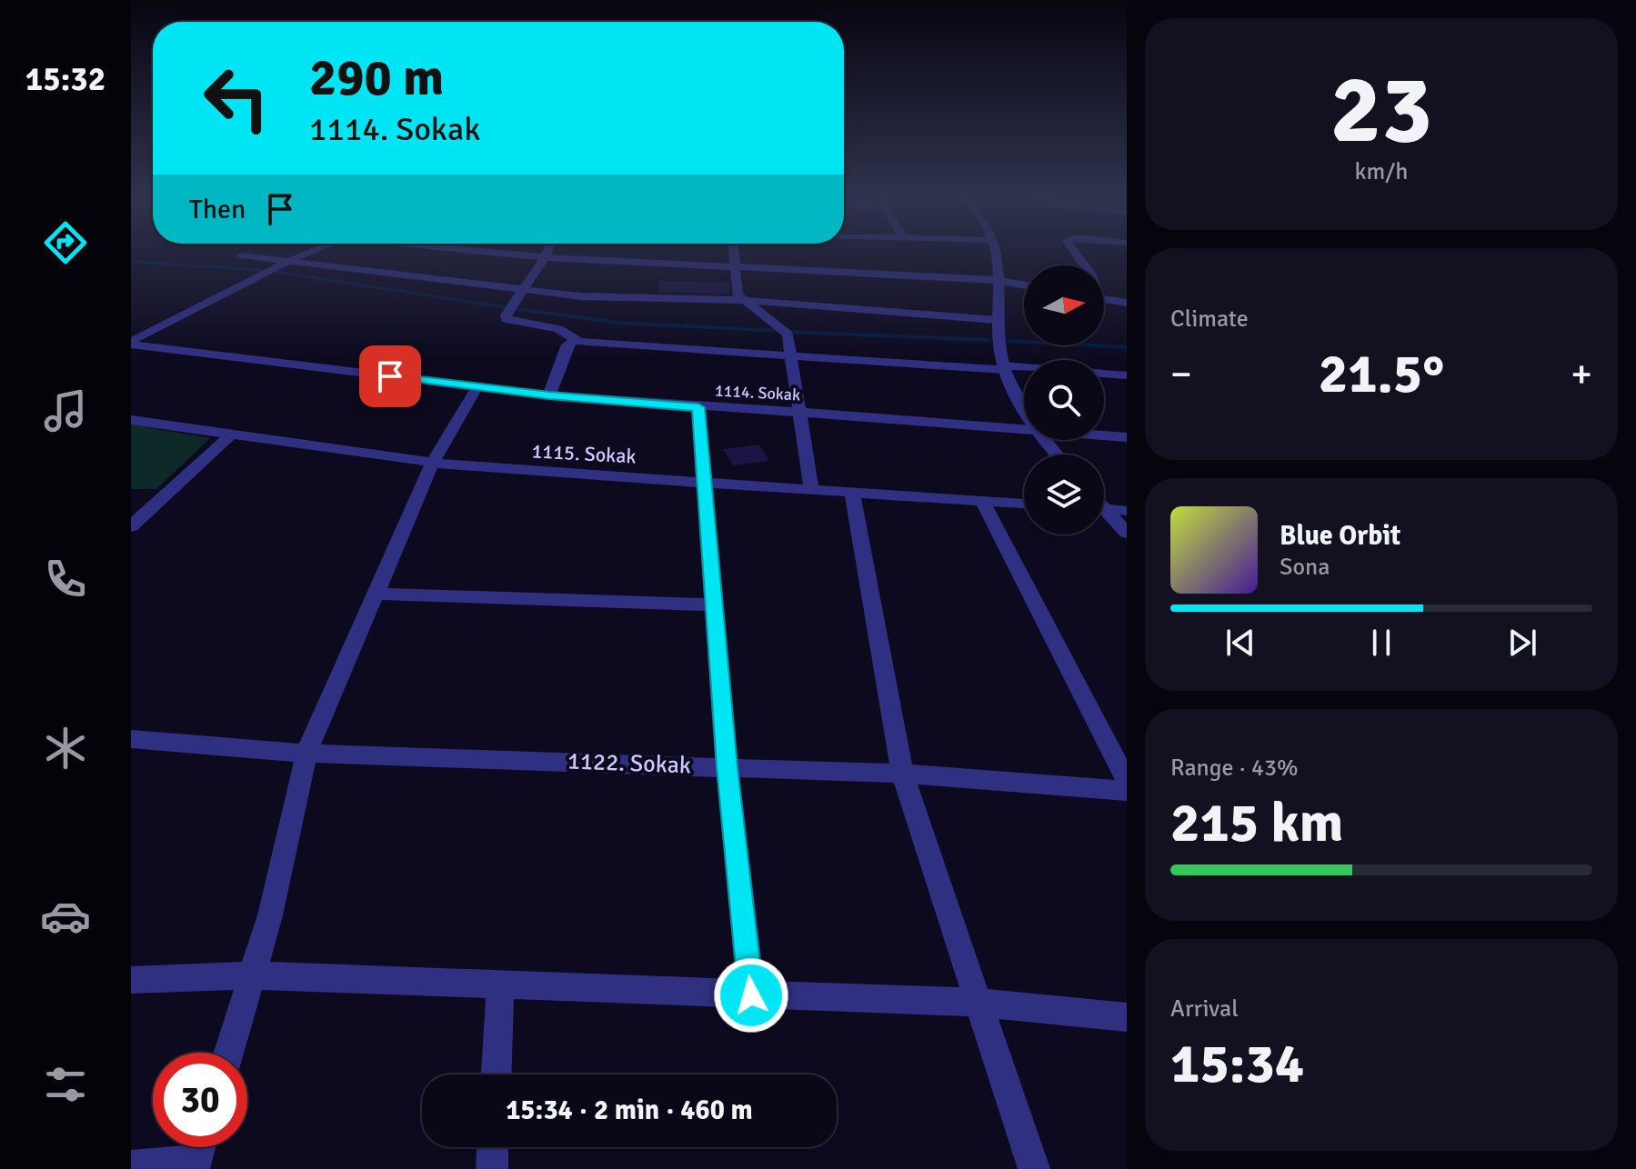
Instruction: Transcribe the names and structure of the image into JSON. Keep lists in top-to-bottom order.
{
  "streets": {
    "street": ["1114. Sokak", "1115. Sokak", "1122. Sokak"]
  },
  "north": "right",
  "page": {
    "tabs": "15:32",
    "tile": [
      ["23", "km/h"],
      "Climate",
      ["Range · 43%", "215 km"],
      ["Arrival", "15:34"]
    ],
    "turn": ["290 m", "1114. Sokak"],
    "then": "Then",
    "heat": ["−", "21.5°", "+"],
    "song": ["Blue Orbit", "Sona"],
    "limit": "30",
    "trip": "15:34 · 2 min · 460 m"
  }
}
